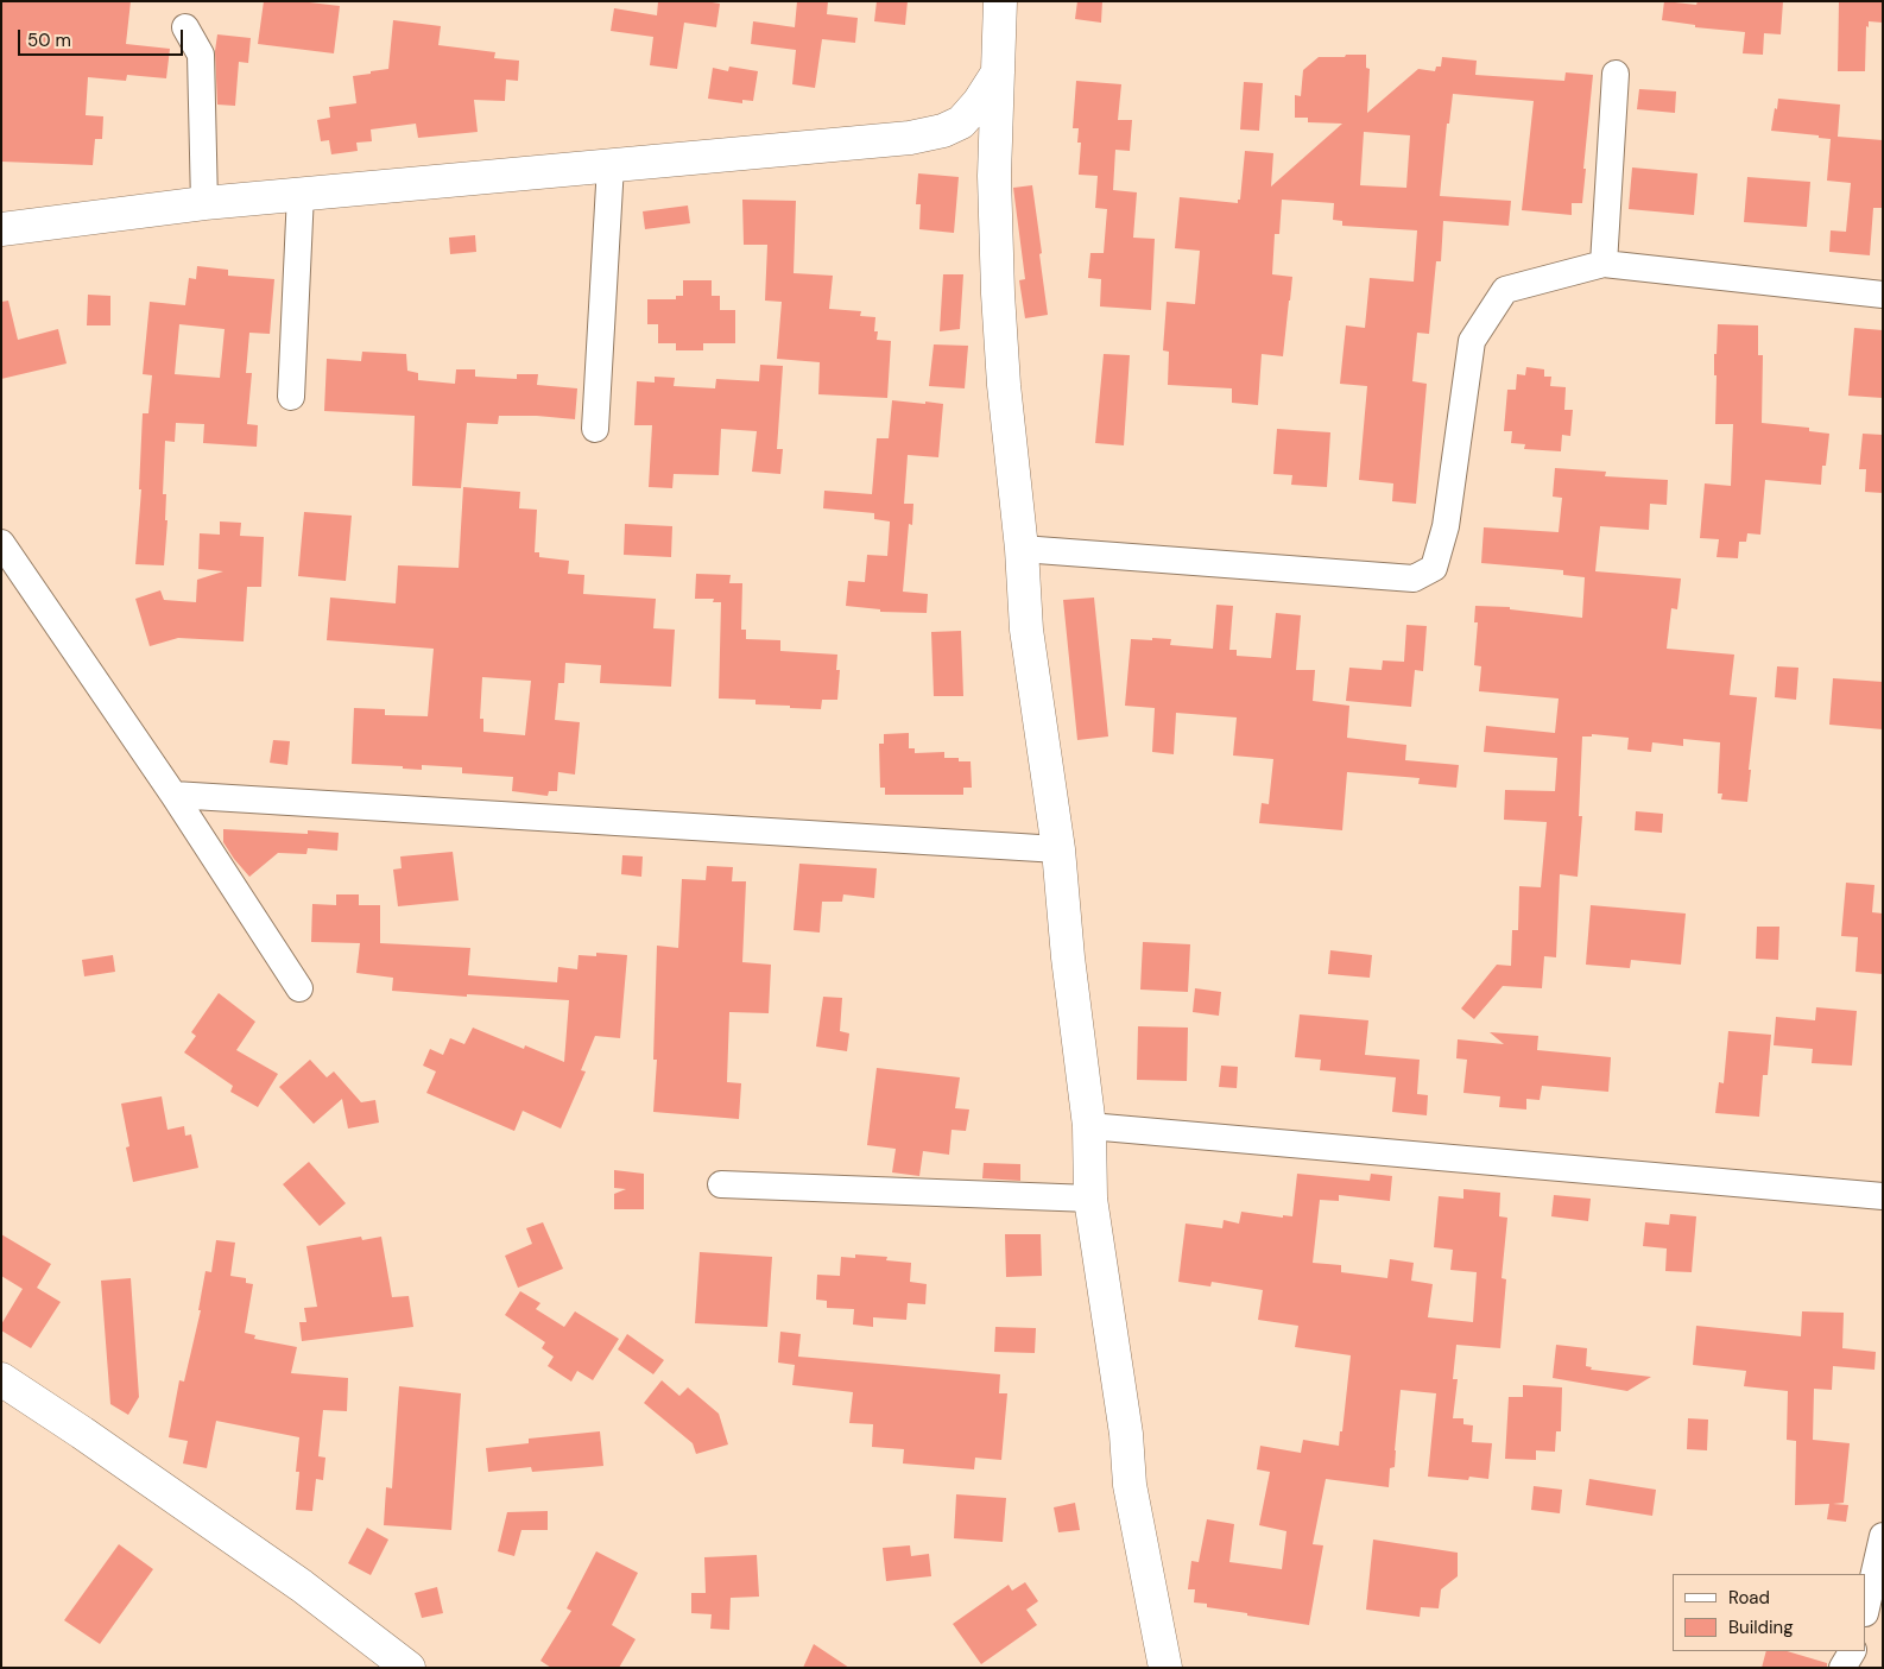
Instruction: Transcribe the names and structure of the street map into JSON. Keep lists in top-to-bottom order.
{
  "legend": ["Road", "Building"],
  "scale_bar": "50 m"
}
